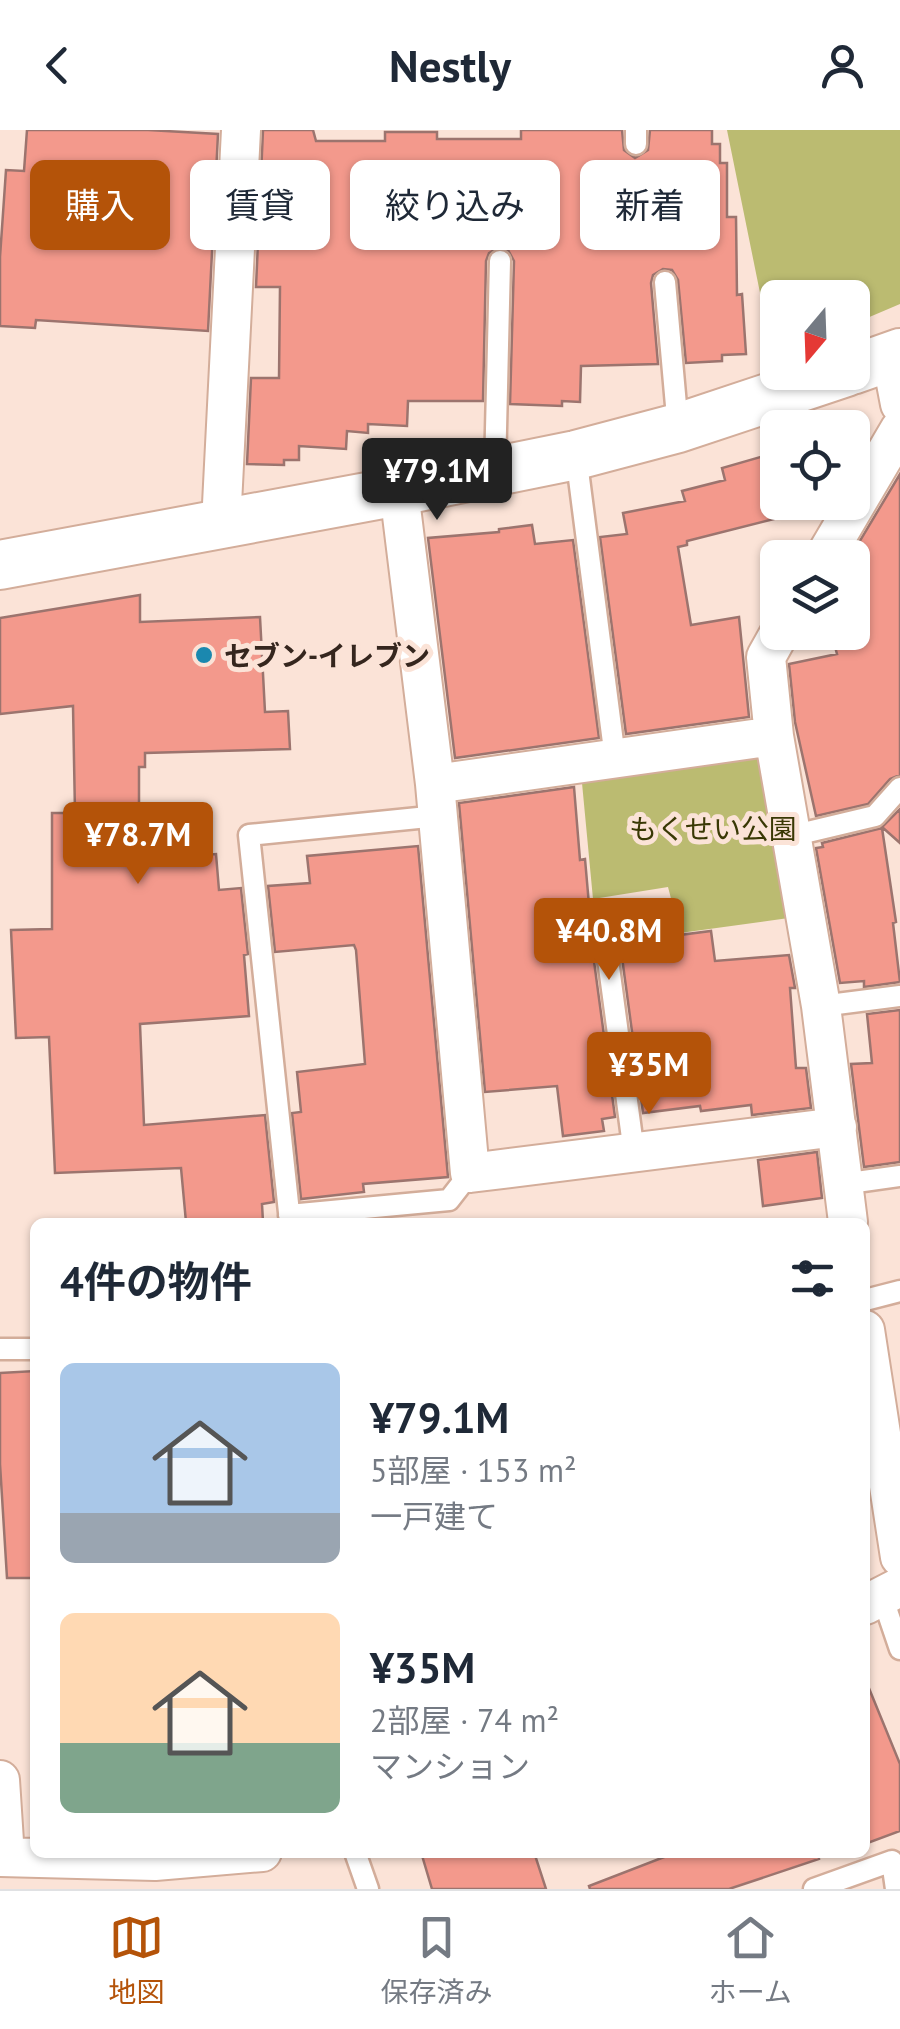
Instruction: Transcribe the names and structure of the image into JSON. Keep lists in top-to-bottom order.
{
  "parks": ["もくせい公園"],
  "places": ["セブン-イレブン"],
  "north": "bottom",
  "page": {
    "header": "Nestly",
    "chip": [
      "購入",
      "賃貸",
      "絞り込み",
      "新着"
    ],
    "price": [
      "¥79.1M",
      "¥78.7M",
      "¥40.8M",
      "¥35M"
    ],
    "heading": "4件の物件",
    "list": [
      {
        "name": "¥79.1M",
        "note": "5部屋 · 153 m² · 一戸建て"
      },
      {
        "name": "¥35M",
        "note": "2部屋 · 74 m² · マンション"
      }
    ],
    "tabs": ["地図", "保存済み", "ホーム"]
  }
}
